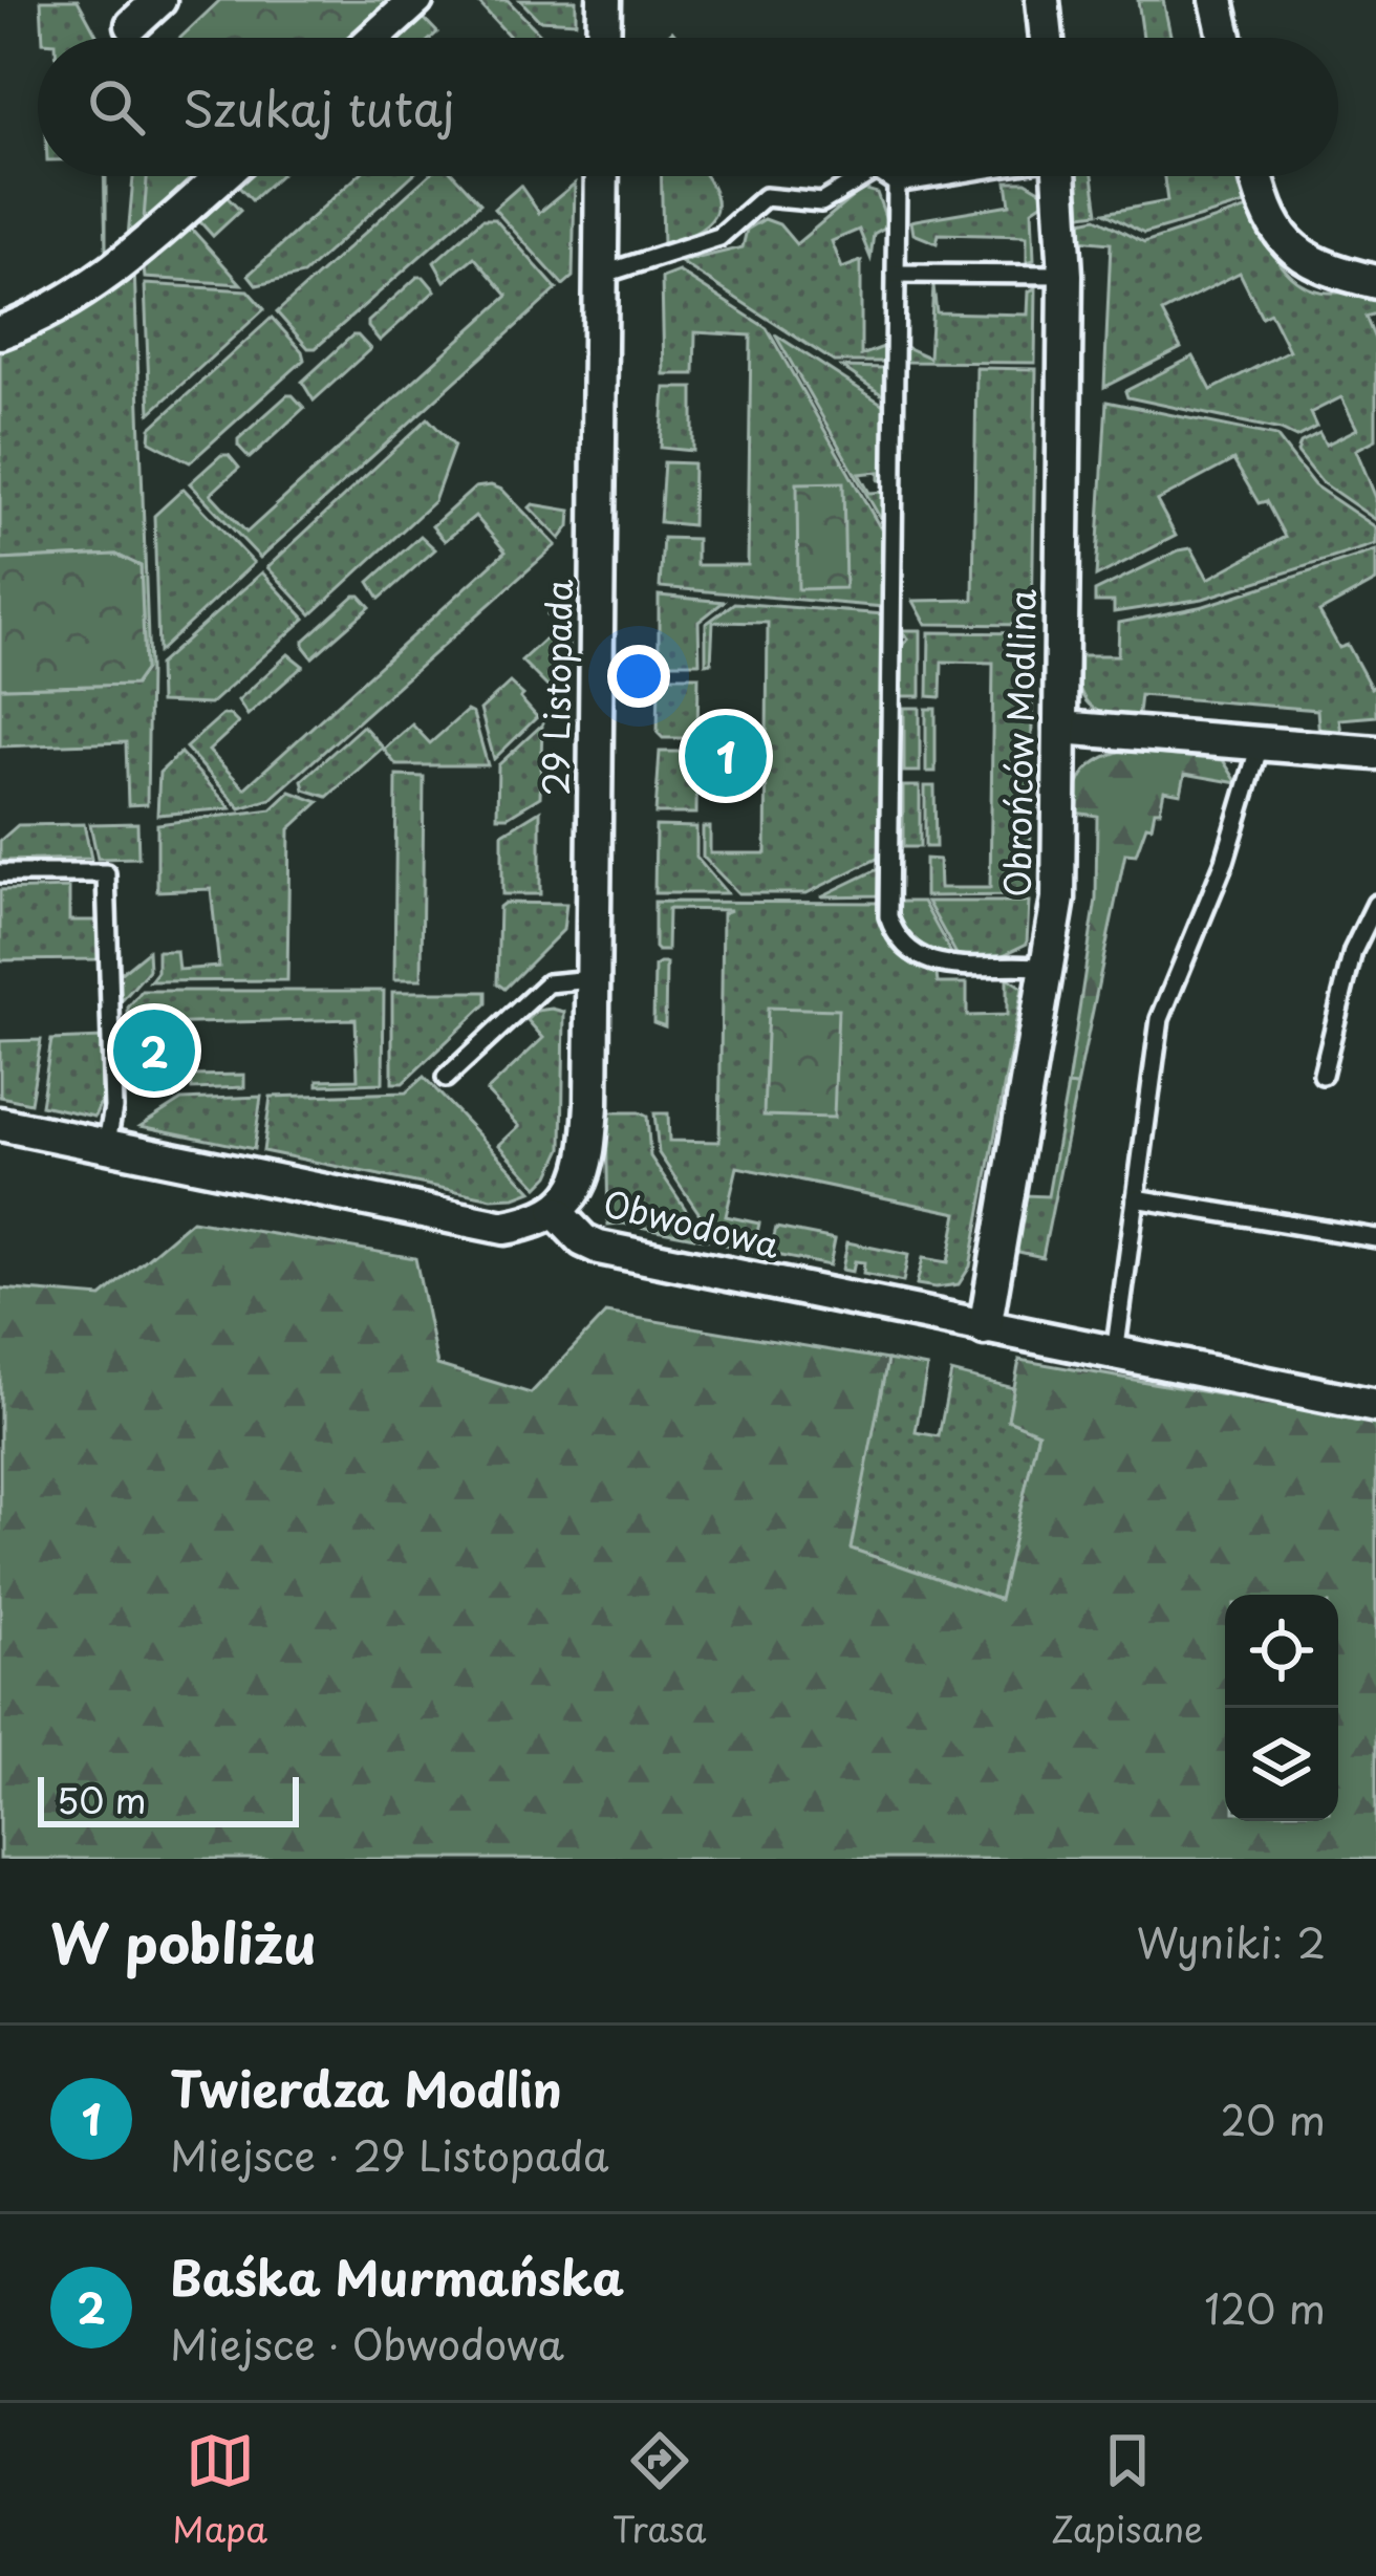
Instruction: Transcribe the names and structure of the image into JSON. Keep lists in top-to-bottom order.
{
  "streets": {
    "street": ["29 Listopada", "Obrońców Modlina", "Obwodowa"]
  },
  "crossings": [
    ["29 Listopada", "Obwodowa"],
    ["Obrońców Modlina", "Obwodowa"]
  ],
  "scale_bar": "50 m",
  "page": {
    "search": "Szukaj tutaj",
    "pins": ["1", "2"],
    "scale": "50 m",
    "heading": ["W pobliżu", "Wyniki: 2"],
    "list": [
      {
        "mark": "1",
        "name": "Twierdza Modlin",
        "note": "Miejsce · 29 Listopada",
        "value": "20 m"
      },
      {
        "mark": "2",
        "name": "Baśka Murmańska",
        "note": "Miejsce · Obwodowa",
        "value": "120 m"
      }
    ],
    "nav": ["Mapa", "Trasa", "Zapisane"]
  }
}
